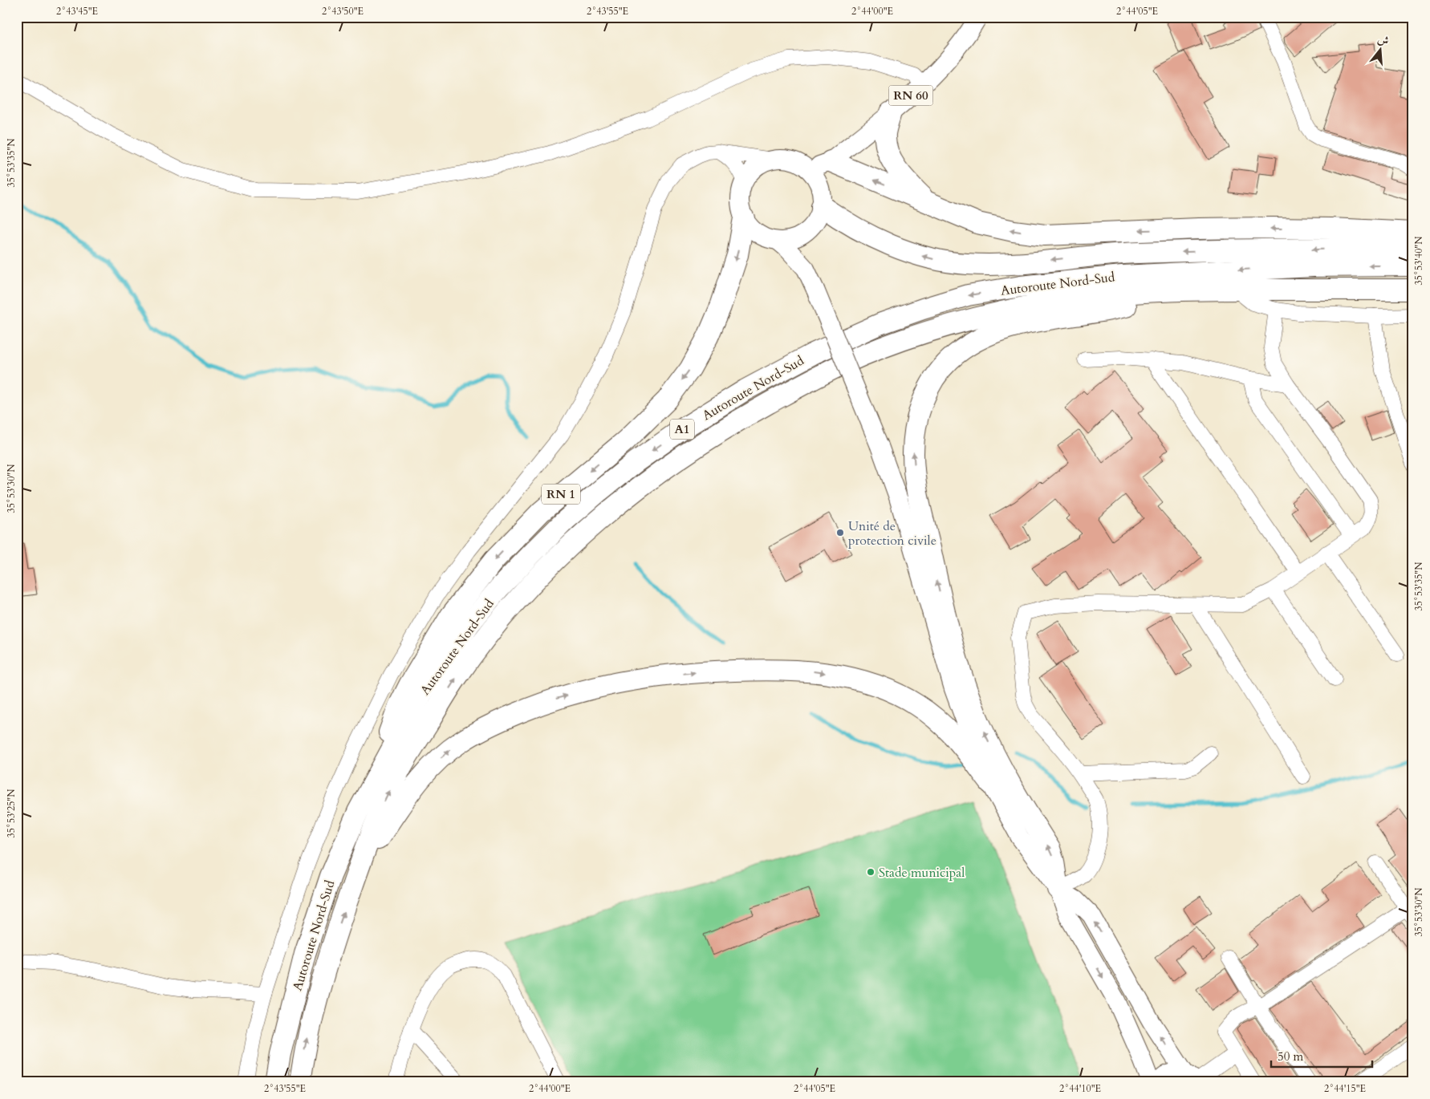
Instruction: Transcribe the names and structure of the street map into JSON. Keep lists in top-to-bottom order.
{
  "streets": {
    "highway": ["Autoroute Nord-Sud", "A1", "RN 1"],
    "main road": ["RN 60"]
  },
  "crossings": [
    ["RN 60", "RN 1"],
    ["Autoroute Nord-Sud", "RN 1"]
  ],
  "places": ["Unité de protection civile", "Stade municipal"],
  "scale_bar": "50 m",
  "north": "top",
  "coordinates": [
    "2°43'45\"E",
    "2°43'50\"E",
    "2°43'55\"E",
    "2°44'00\"E",
    "2°44'05\"E",
    "35°53'35\"N",
    "35°53'40\"N",
    "35°53'30\"N",
    "35°53'25\"N",
    "2°44'10\"E",
    "2°44'15\"E"
  ]
}
